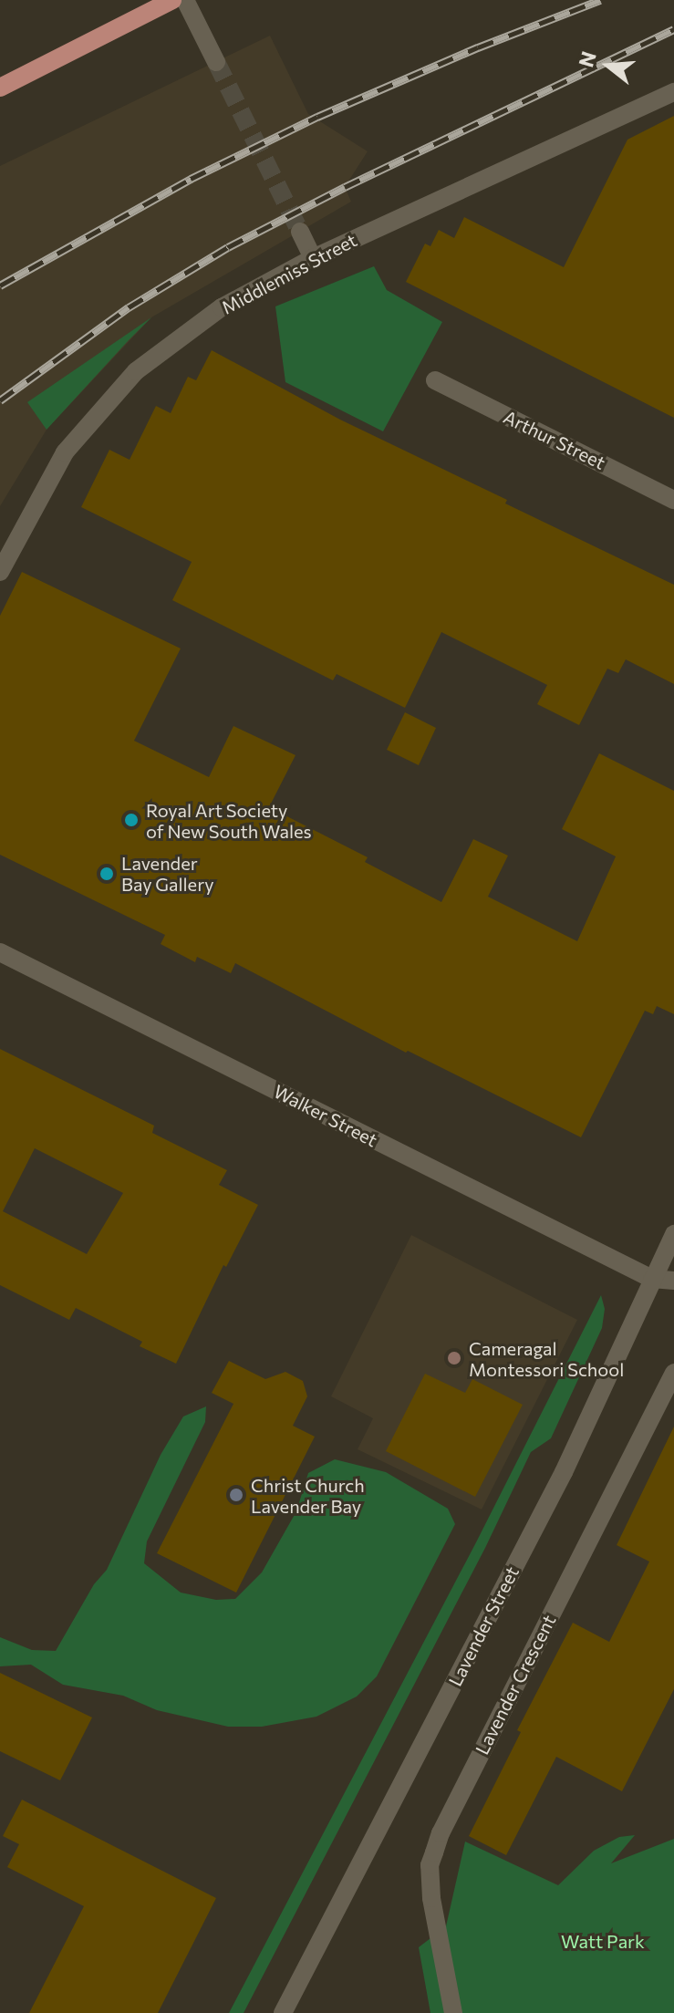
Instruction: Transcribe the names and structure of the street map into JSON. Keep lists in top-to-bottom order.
{
  "streets": {
    "street": [
      "Middlemiss Street",
      "Arthur Street",
      "Walker Street",
      "Lavender Street",
      "Lavender Crescent"
    ]
  },
  "crossings": [
    ["Walker Street", "Lavender Street"]
  ],
  "parks": ["Watt Park"],
  "places": [
    "Royal Art Society of New South Wales",
    "Lavender Bay Gallery",
    "Cameragal Montessori School",
    "Christ Church Lavender Bay"
  ],
  "north": "left"
}
